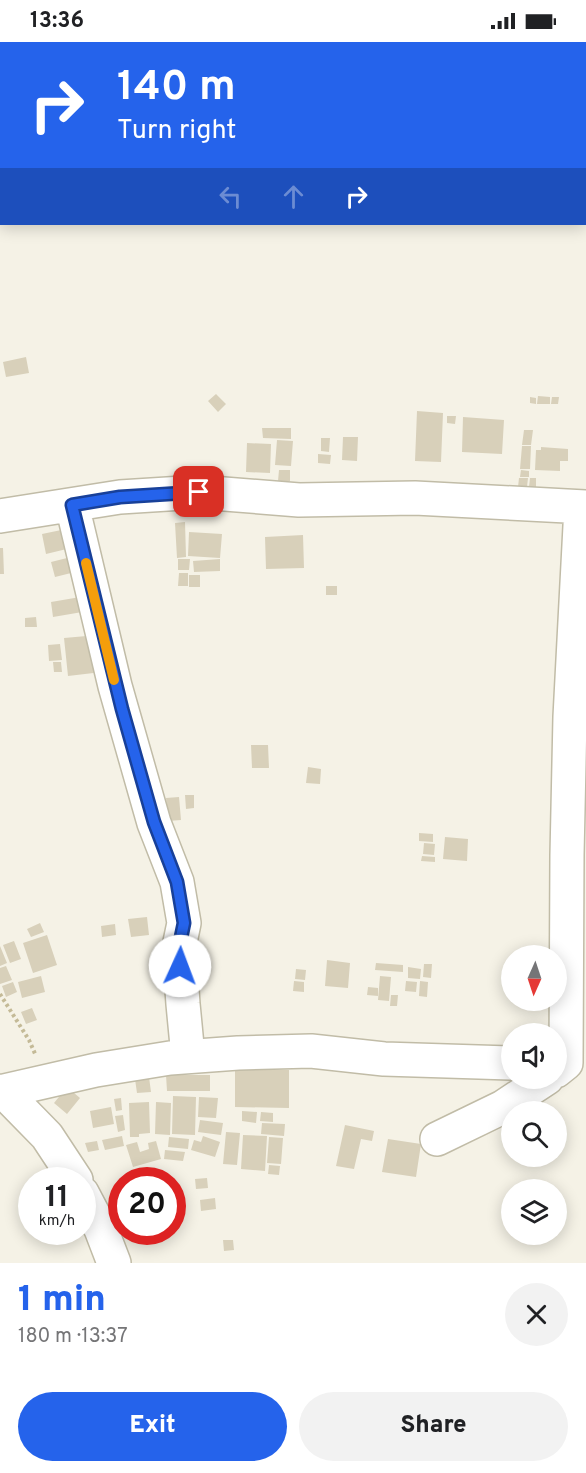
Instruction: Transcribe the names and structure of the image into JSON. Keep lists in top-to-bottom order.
{
  "north": "bottom",
  "page": {
    "status": "13:36",
    "turn": ["140 m", "Turn right"],
    "speed": "11 km/h",
    "limit": "20",
    "heading": ["1 min", "180 m · 13:37"],
    "buttons": ["Exit", "Share"]
  }
}
